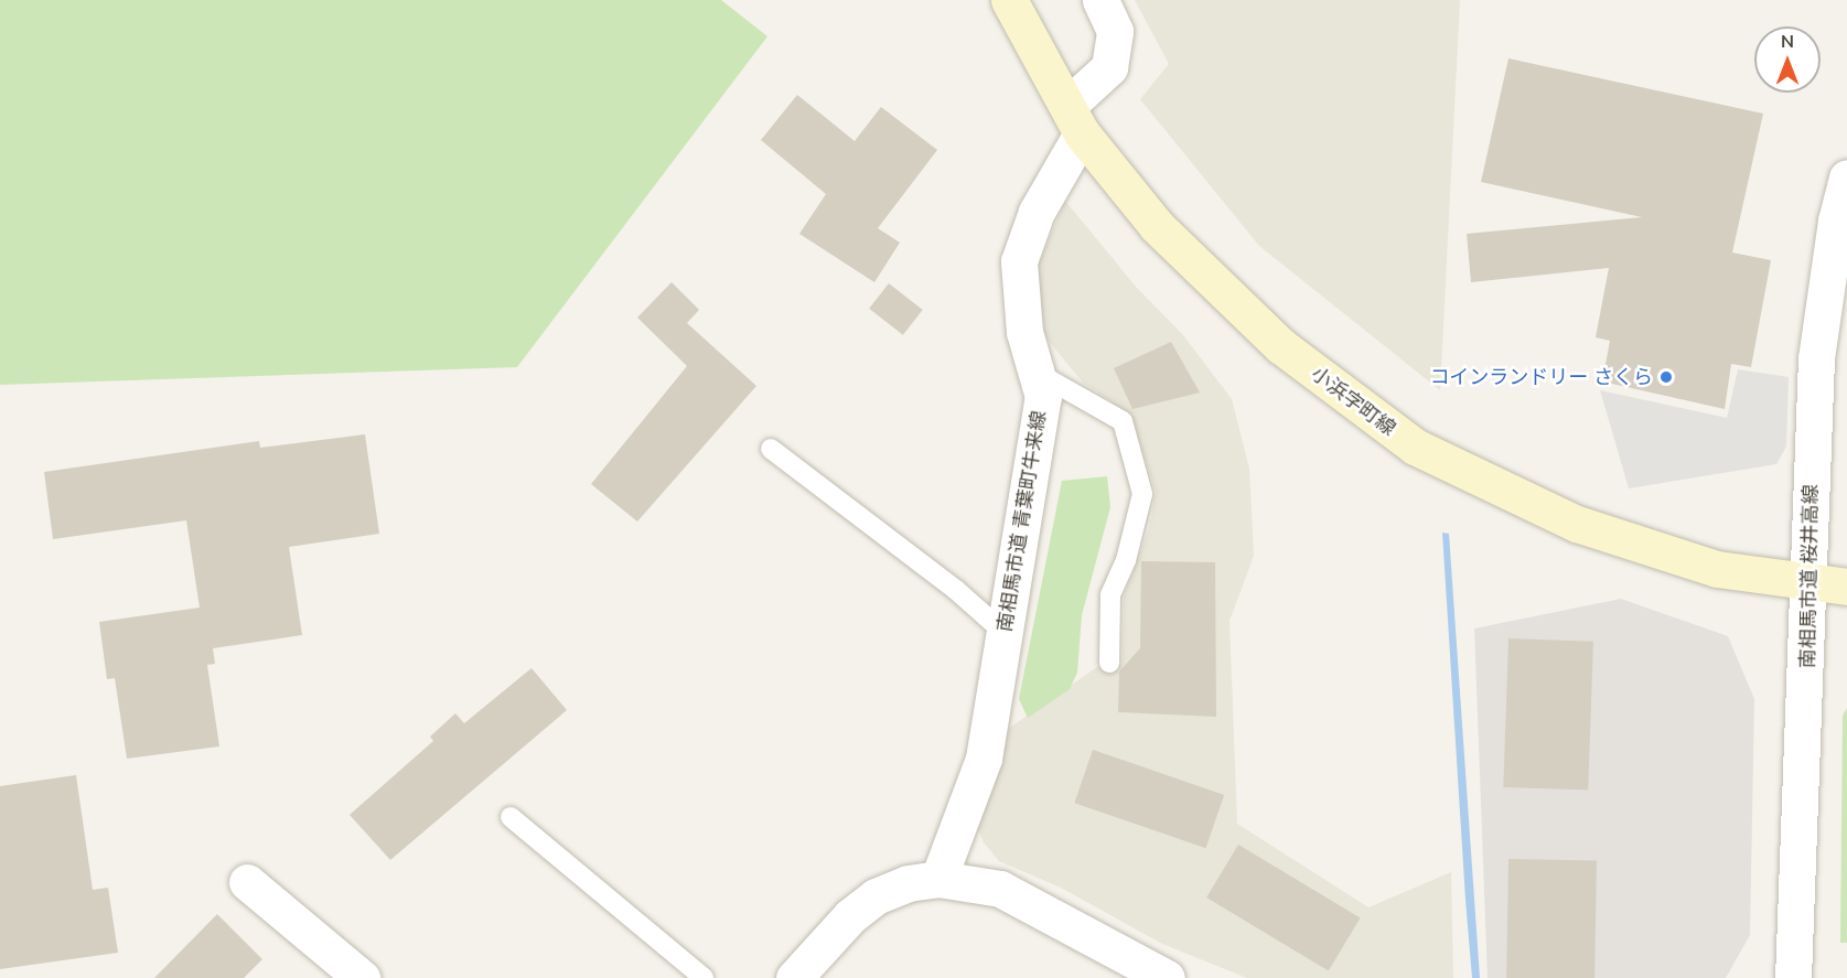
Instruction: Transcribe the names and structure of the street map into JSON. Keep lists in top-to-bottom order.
{
  "streets": {
    "main road": ["小浜字町線"],
    "street": ["南相馬市道 青葉町牛来線", "南相馬市道 桜井高線"]
  },
  "crossings": [
    ["小浜字町線", "南相馬市道 青葉町牛来線"],
    ["小浜字町線", "南相馬市道 桜井高線"]
  ],
  "places": ["コインランドリー さくら"],
  "north": "top"
}
